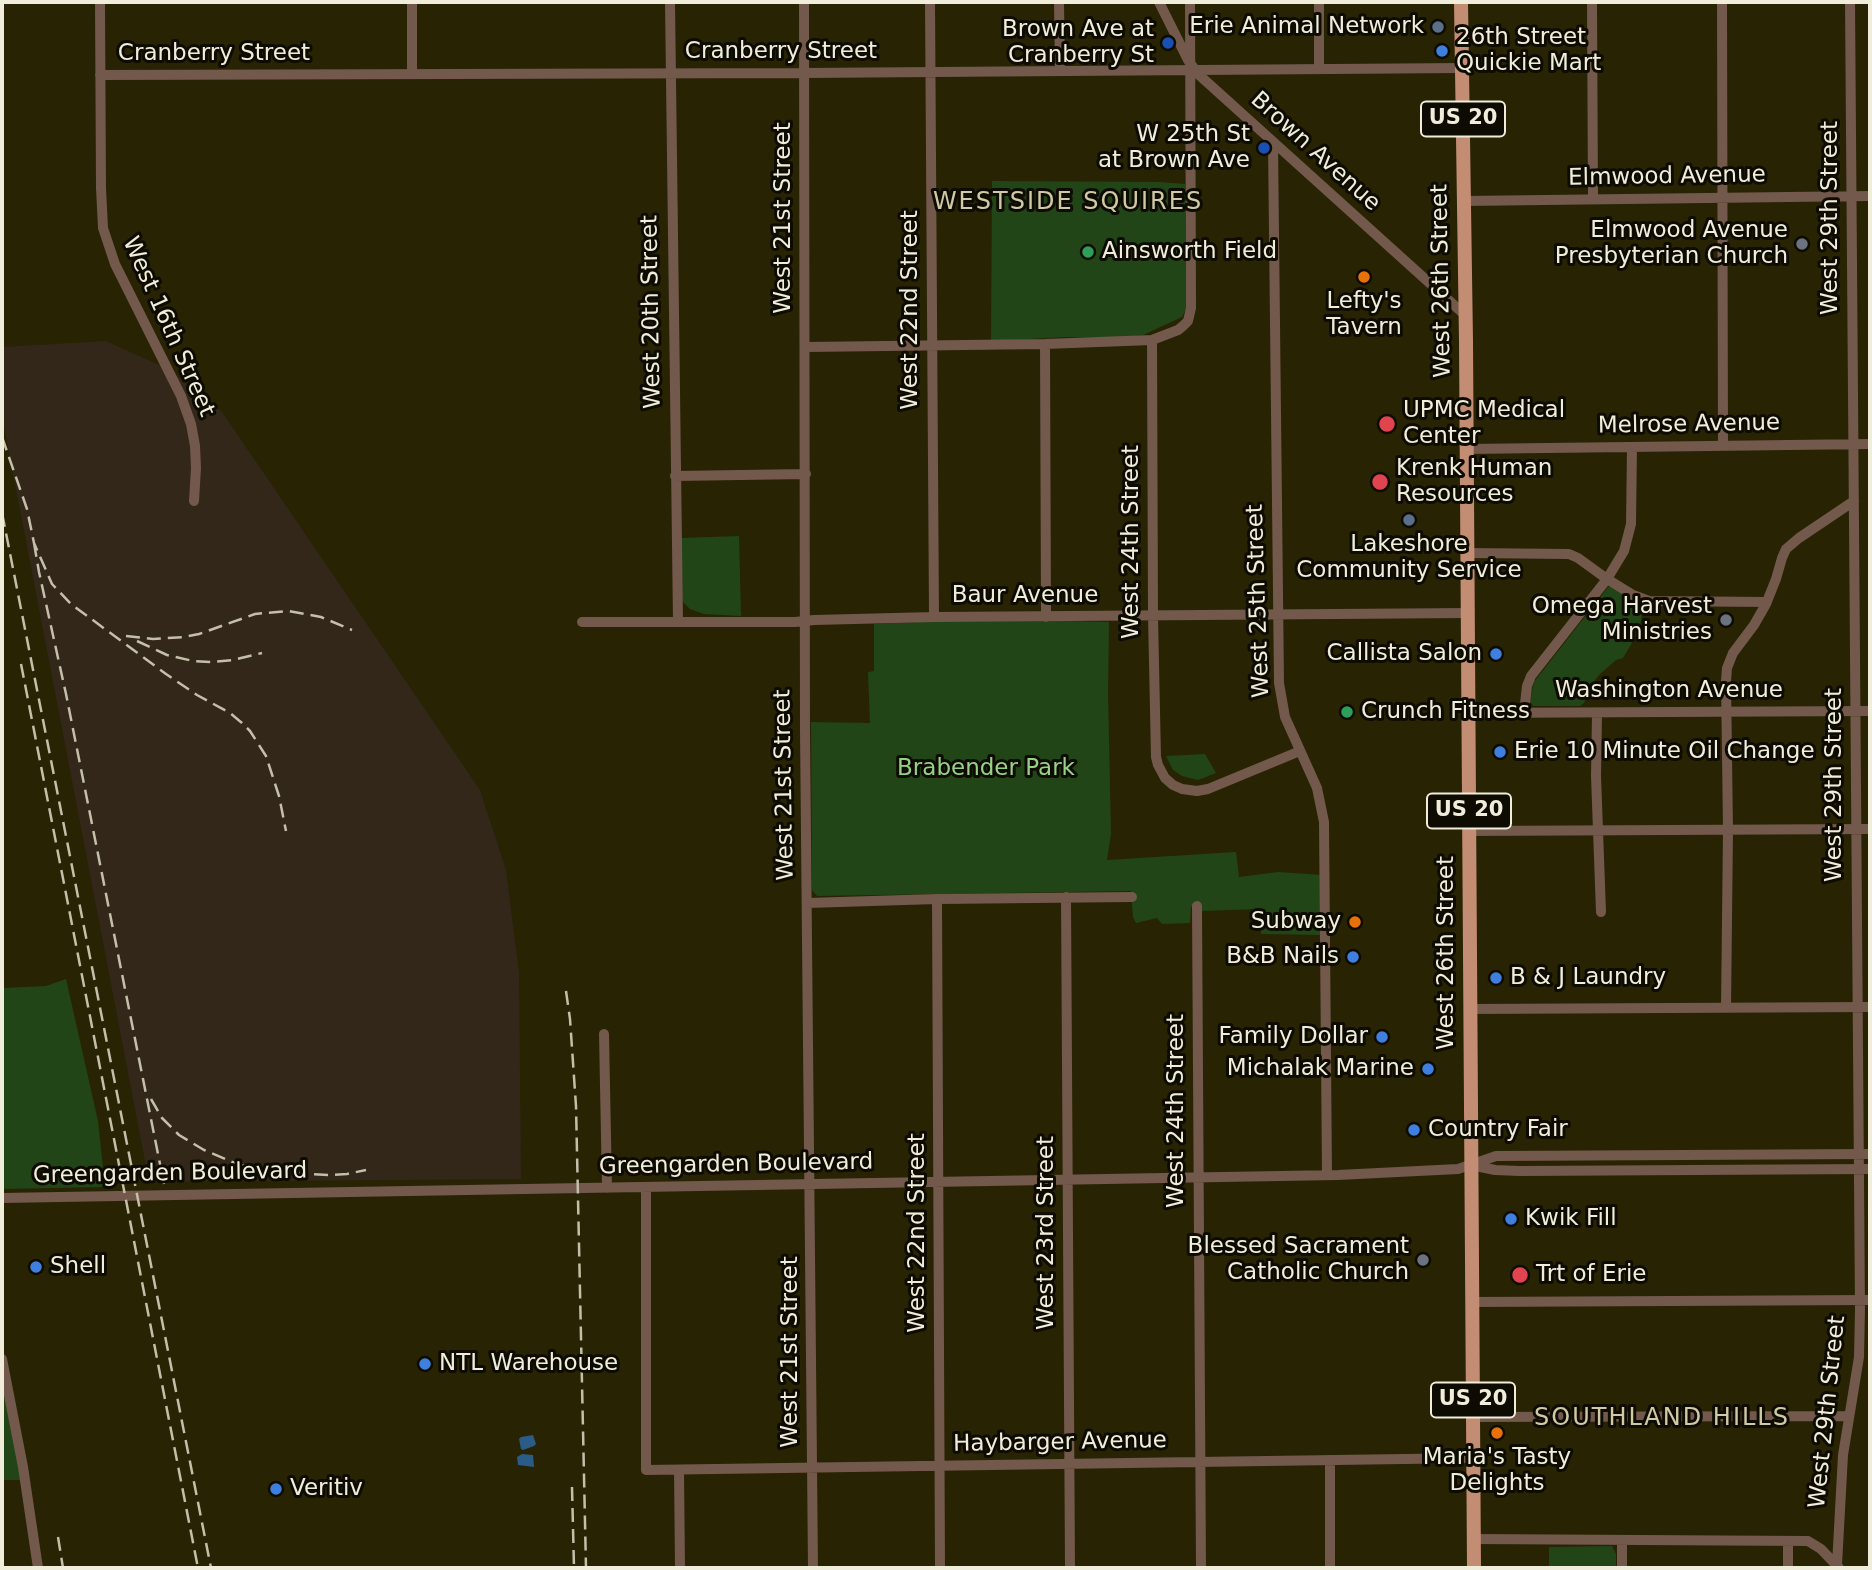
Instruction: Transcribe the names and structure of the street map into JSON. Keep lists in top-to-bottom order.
{
  "streets": {
    "main road": ["US 20", "West 26th Street"],
    "street": [
      "Cranberry Street",
      "Brown Avenue",
      "Elmwood Avenue",
      "West 21st Street",
      "West 29th Street",
      "West 22nd Street",
      "West 20th Street",
      "West 16th Street",
      "Melrose Avenue",
      "West 24th Street",
      "Baur Avenue",
      "West 25th Street",
      "Washington Avenue",
      "Greengarden Boulevard",
      "West 23rd Street",
      "Haybarger Avenue"
    ]
  },
  "crossings": [
    ["Cranberry Street", "Brown Avenue"],
    ["Cranberry Street", "West 21st Street"],
    ["Cranberry Street", "West 26th Street"],
    ["Cranberry Street", "West 22nd Street"],
    ["Cranberry Street", "West 20th Street"],
    ["Cranberry Street", "West 16th Street"],
    ["Brown Avenue", "West 26th Street"],
    ["Brown Avenue", "West 25th Street"],
    ["Elmwood Avenue", "West 29th Street"],
    ["Elmwood Avenue", "West 26th Street"],
    ["West 21st Street", "Baur Avenue"],
    ["West 21st Street", "Greengarden Boulevard"],
    ["West 21st Street", "Haybarger Avenue"],
    ["West 29th Street", "Melrose Avenue"],
    ["West 29th Street", "Washington Avenue"],
    ["West 29th Street", "Greengarden Boulevard"],
    ["West 26th Street", "Melrose Avenue"],
    ["West 26th Street", "Baur Avenue"],
    ["West 26th Street", "Washington Avenue"],
    ["West 26th Street", "Greengarden Boulevard"],
    ["West 26th Street", "Haybarger Avenue"],
    ["West 22nd Street", "Baur Avenue"],
    ["West 22nd Street", "Greengarden Boulevard"],
    ["West 22nd Street", "Haybarger Avenue"],
    ["West 20th Street", "Baur Avenue"],
    ["West 24th Street", "Baur Avenue"],
    ["West 24th Street", "West 25th Street"],
    ["West 24th Street", "Greengarden Boulevard"],
    ["West 24th Street", "Haybarger Avenue"],
    ["Baur Avenue", "West 25th Street"],
    ["West 25th Street", "Greengarden Boulevard"],
    ["Greengarden Boulevard", "West 23rd Street"],
    ["Greengarden Boulevard", "Haybarger Avenue"],
    ["West 23rd Street", "Haybarger Avenue"]
  ],
  "districts": ["WESTSIDE SQUIRES", "SOUTHLAND HILLS"],
  "parks": ["Brabender Park"],
  "places": [
    "Erie Animal Network",
    "Brown Ave at Cranberry St",
    "26th Street Quickie Mart",
    "W 25th St at Brown Ave",
    "Elmwood Avenue Presbyterian Church",
    "Ainsworth Field",
    "Lefty's Tavern",
    "UPMC Medical Center",
    "Krenk Human Resources",
    "Lakeshore Community Service",
    "Omega Harvest Ministries",
    "Callista Salon",
    "Crunch Fitness",
    "Erie 10 Minute Oil Change",
    "Subway",
    "B&B Nails",
    "B & J Laundry",
    "Family Dollar",
    "Michalak Marine",
    "Country Fair",
    "Kwik Fill",
    "Blessed Sacrament Catholic Church",
    "Shell",
    "Trt of Erie",
    "NTL Warehouse",
    "Maria's Tasty Delights",
    "Veritiv"
  ]
}
